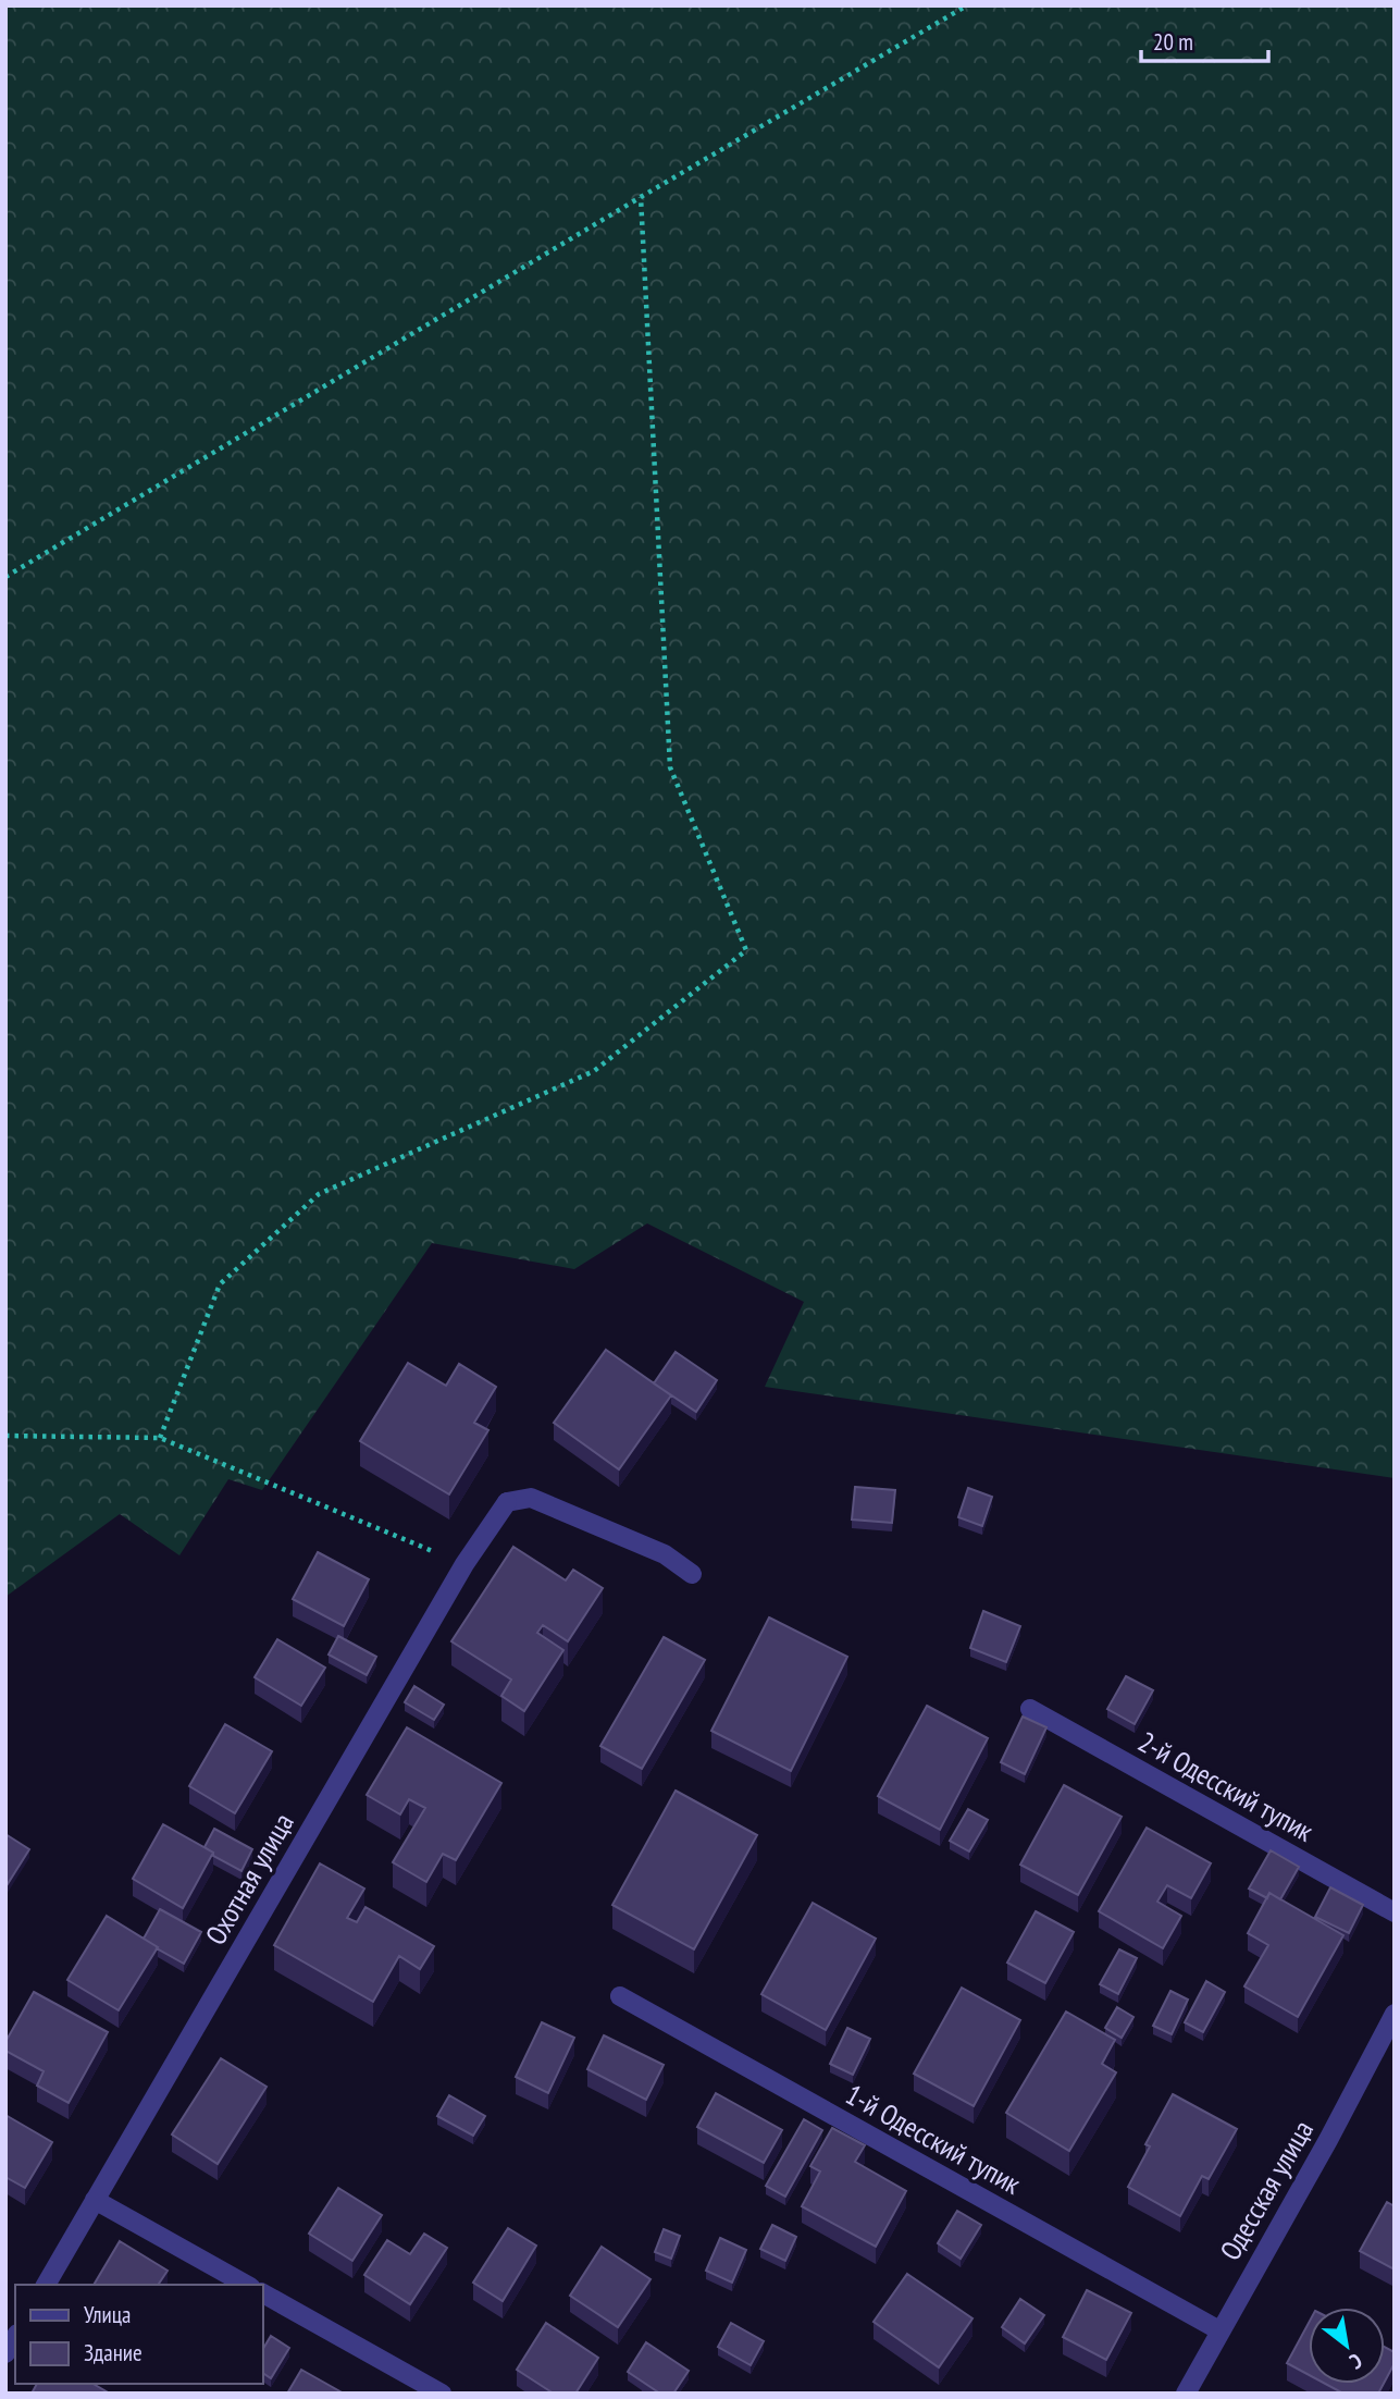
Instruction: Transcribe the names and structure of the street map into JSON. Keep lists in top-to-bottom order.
{
  "streets": {
    "street": [
      "2-й Одесский тупик",
      "Охотная улица",
      "1-й Одесский тупик",
      "Одесская улица"
    ]
  },
  "crossings": [
    ["1-й Одесский тупик", "Одесская улица"]
  ],
  "legend": ["Улица", "Здание"],
  "scale_bar": "20 m",
  "north": "bottom right"
}
